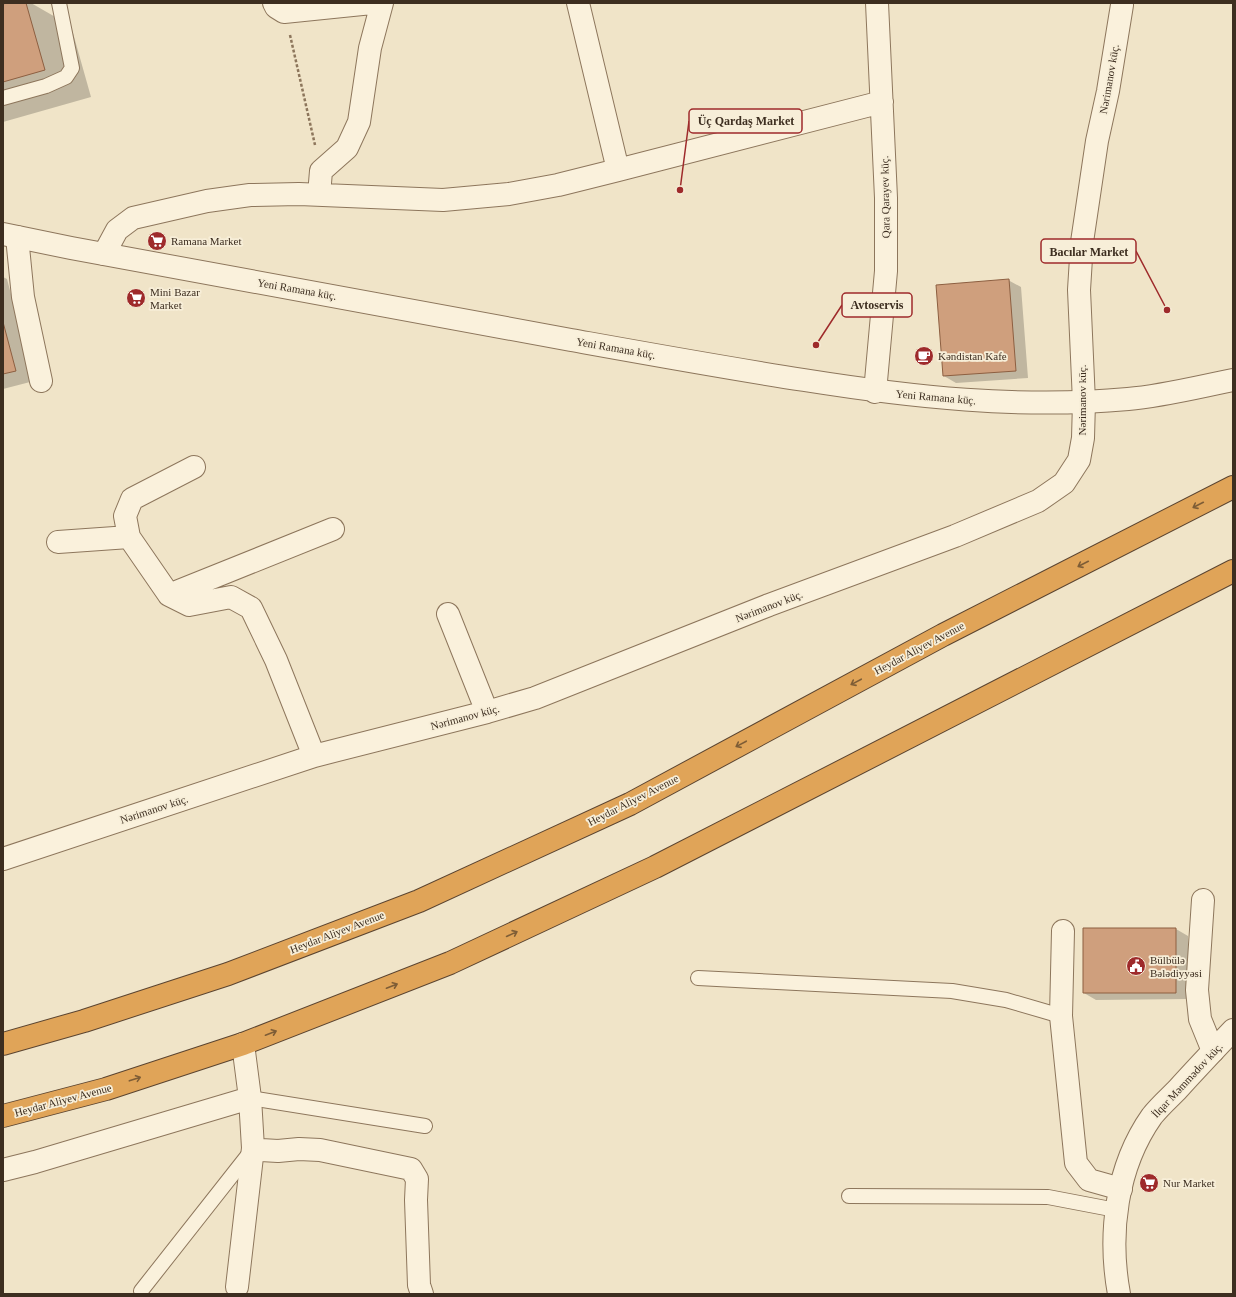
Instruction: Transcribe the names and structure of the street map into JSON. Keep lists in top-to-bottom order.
{
  "streets": {
    "highway": ["Heydar Aliyev Avenue"],
    "street": [
      "Nərimanov küç.",
      "Qara Qarayev küç.",
      "Yeni Ramana küç.",
      "İlqar Məmmədov küç."
    ]
  },
  "crossings": [
    ["Nərimanov küç.", "Yeni Ramana küç."],
    ["Qara Qarayev küç.", "Yeni Ramana küç."]
  ],
  "places": {
    "other": ["Üç Qardaş Market", "Bacılar Market", "Avtoservis"],
    "supermarket": ["Ramana Market", "Mini Bazar Market", "Nur Market"],
    "cafe": ["Kəndistan Kafe"],
    "public building": ["Bülbülə Bələdiyyəsi"]
  }
}
